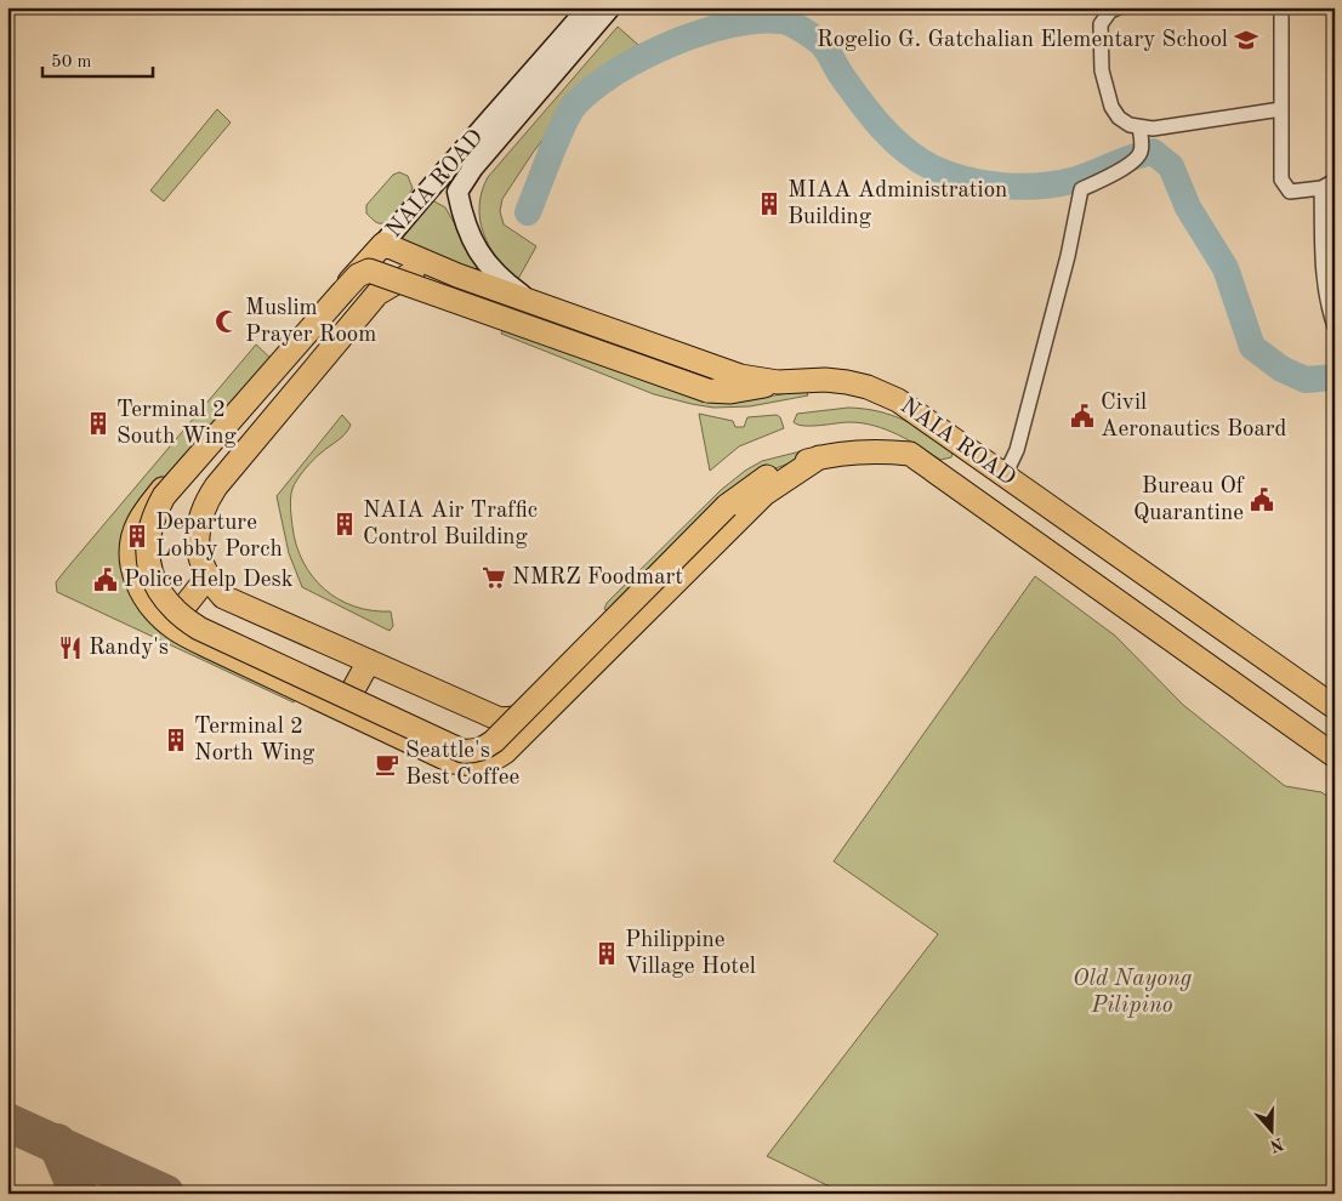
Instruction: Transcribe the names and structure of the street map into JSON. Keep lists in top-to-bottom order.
{
  "streets": {
    "main road": ["NAIA ROAD"]
  },
  "parks": ["Old Nayong Pilipino"],
  "places": {
    "school or university": ["Rogelio G. Gatchalian Elementary School"],
    "building": [
      "MIAA Administration Building",
      "Terminal 2 South Wing",
      "NAIA Air Traffic Control Building",
      "Departure Lobby Porch",
      "Terminal 2 North Wing",
      "Philippine Village Hotel"
    ],
    "mosque": ["Muslim Prayer Room"],
    "public building": ["Civil Aeronautics Board", "Bureau Of Quarantine", "Police Help Desk"],
    "supermarket": ["NMRZ Foodmart"],
    "restaurant": ["Randy's"],
    "cafe": ["Seattle's Best Coffee"]
  },
  "scale_bar": "50 m",
  "north": "bottom"
}
